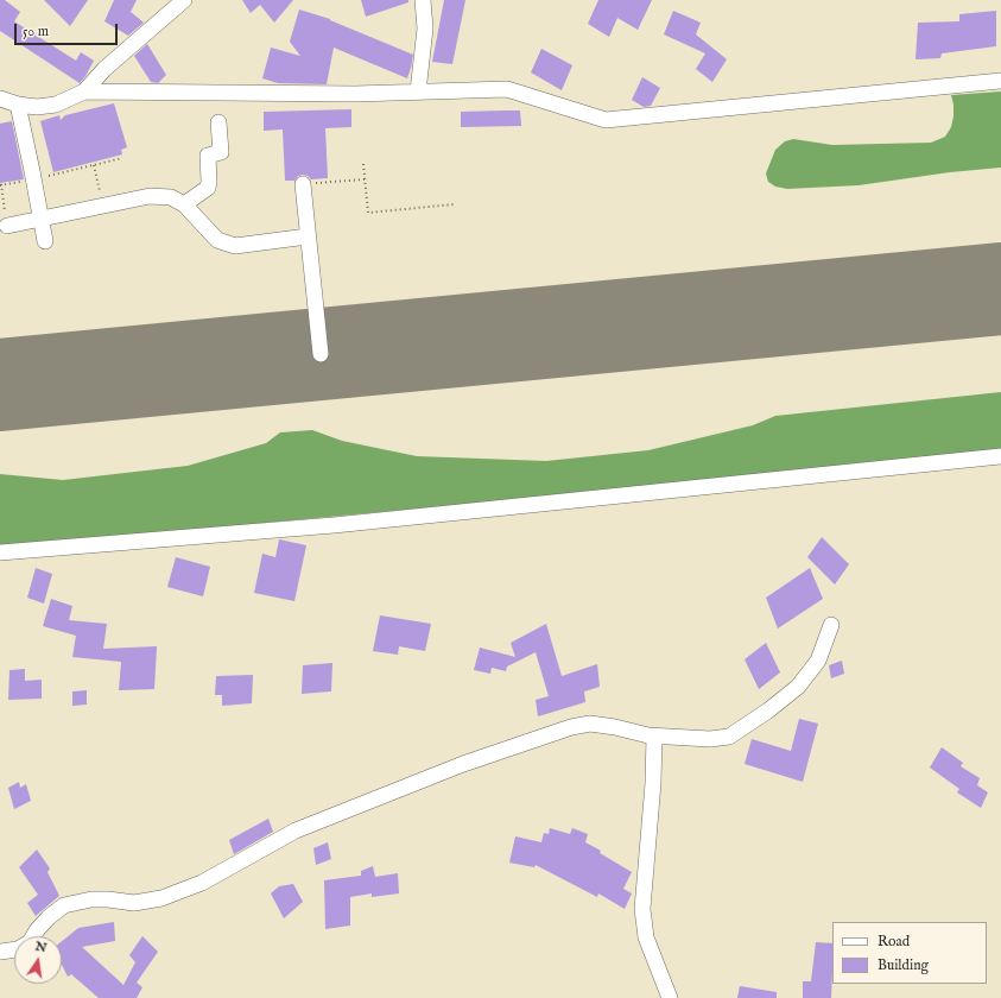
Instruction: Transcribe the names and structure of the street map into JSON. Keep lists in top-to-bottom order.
{
  "legend": ["Road", "Building"],
  "scale_bar": "50 m",
  "north": "top"
}
